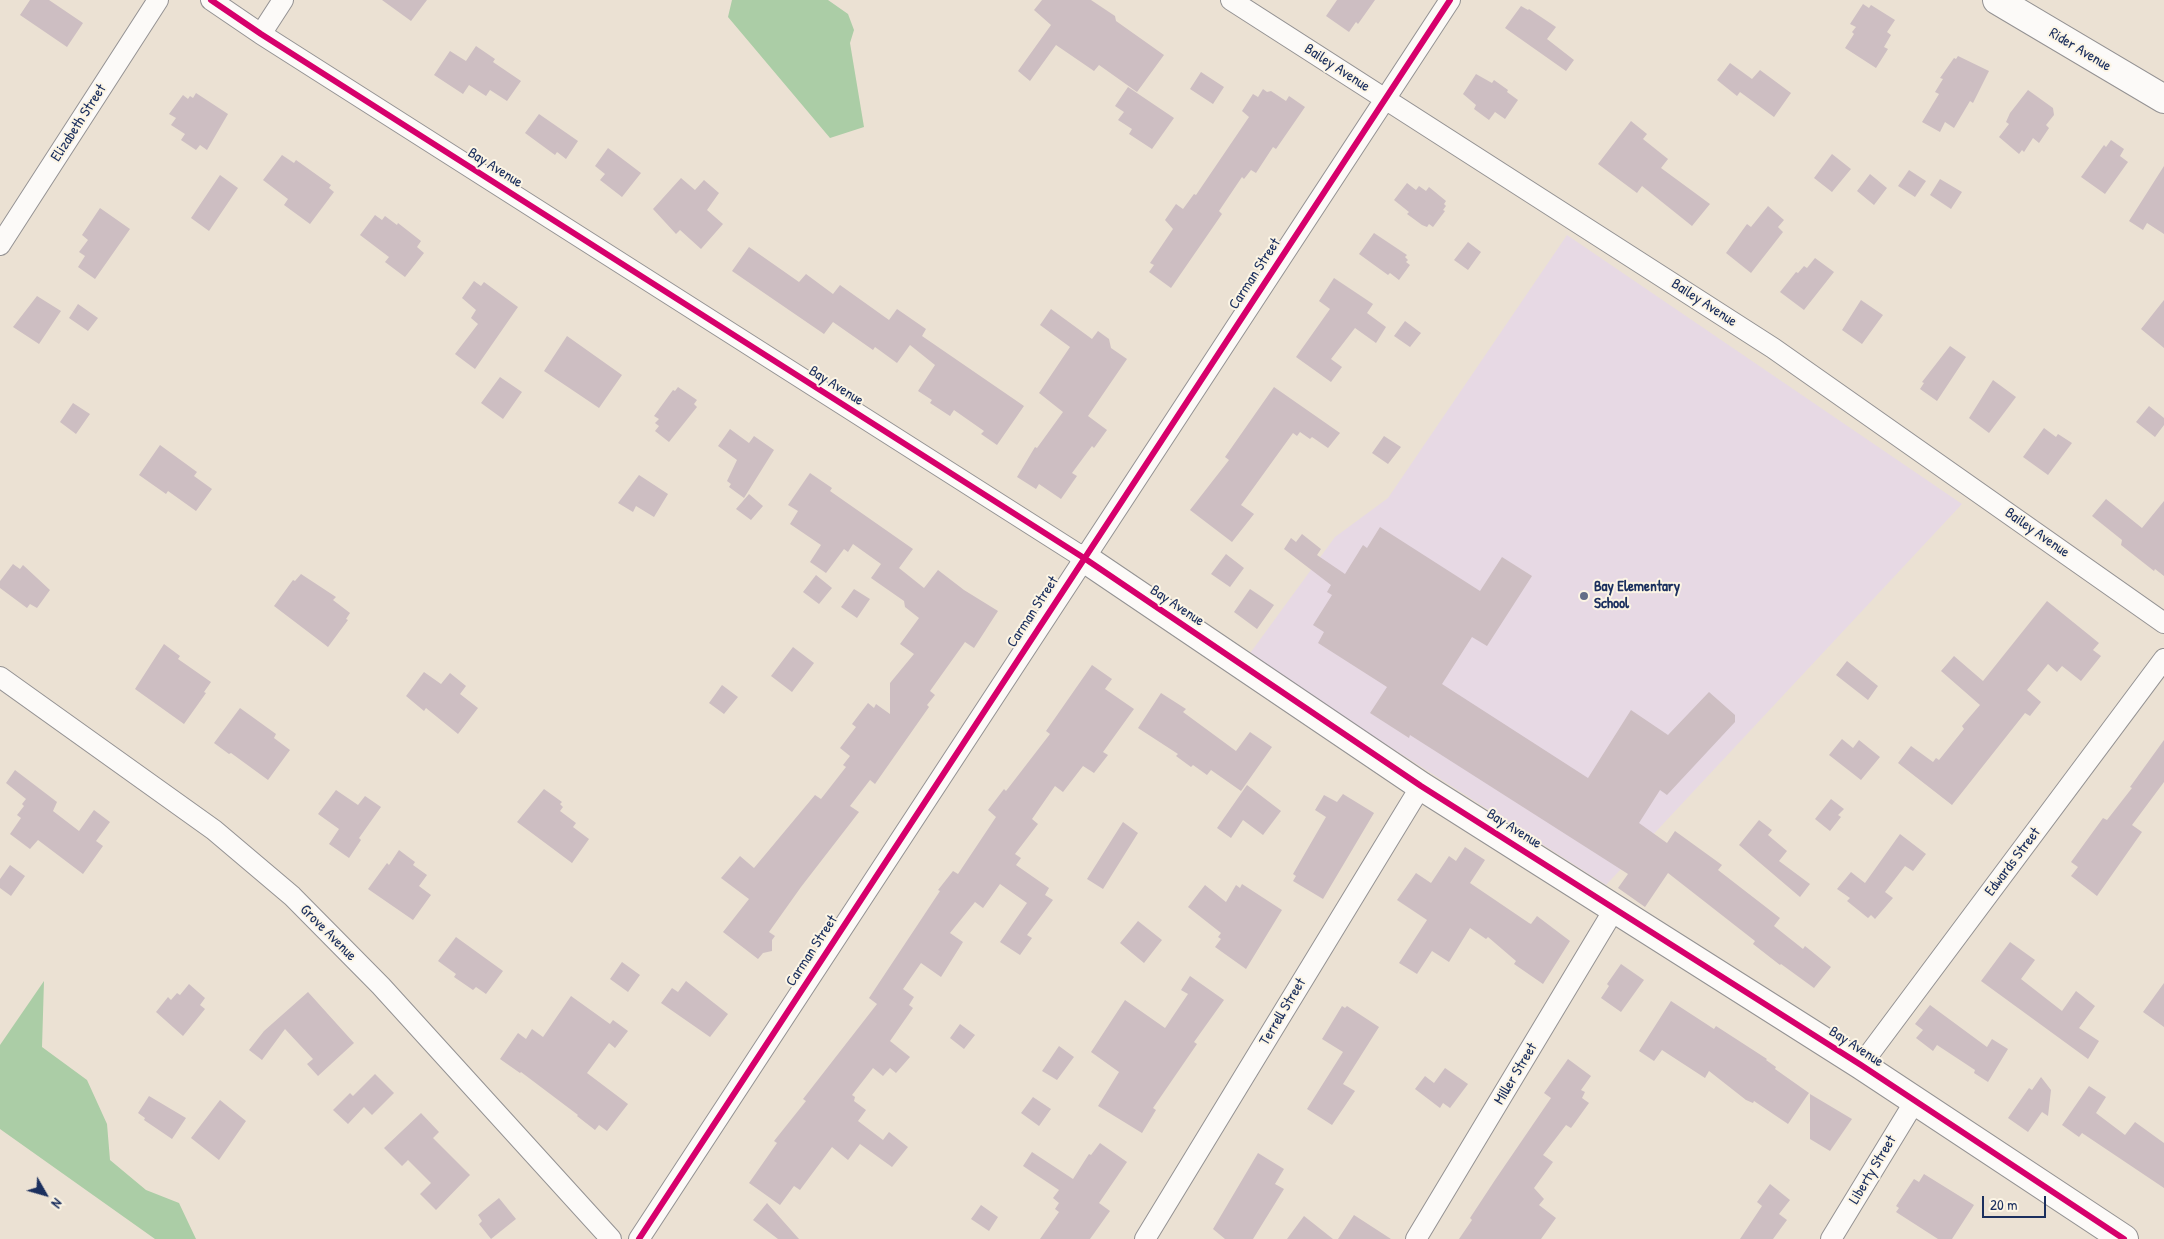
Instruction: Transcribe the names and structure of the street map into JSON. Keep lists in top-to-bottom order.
{
  "streets": {
    "street": [
      "Rider Avenue",
      "Bailey Avenue",
      "Elizabeth Street",
      "Bay Avenue",
      "Carman Street",
      "Edwards Street",
      "Grove Avenue",
      "Terrell Street",
      "Miller Street",
      "Liberty Street"
    ]
  },
  "crossings": [
    ["Bailey Avenue", "Carman Street"],
    ["Bay Avenue", "Carman Street"],
    ["Bay Avenue", "Edwards Street"],
    ["Bay Avenue", "Terrell Street"],
    ["Bay Avenue", "Miller Street"],
    ["Bay Avenue", "Liberty Street"]
  ],
  "places": ["Bay Elementary School"],
  "scale_bar": "20 m",
  "north": "bottom right"
}
